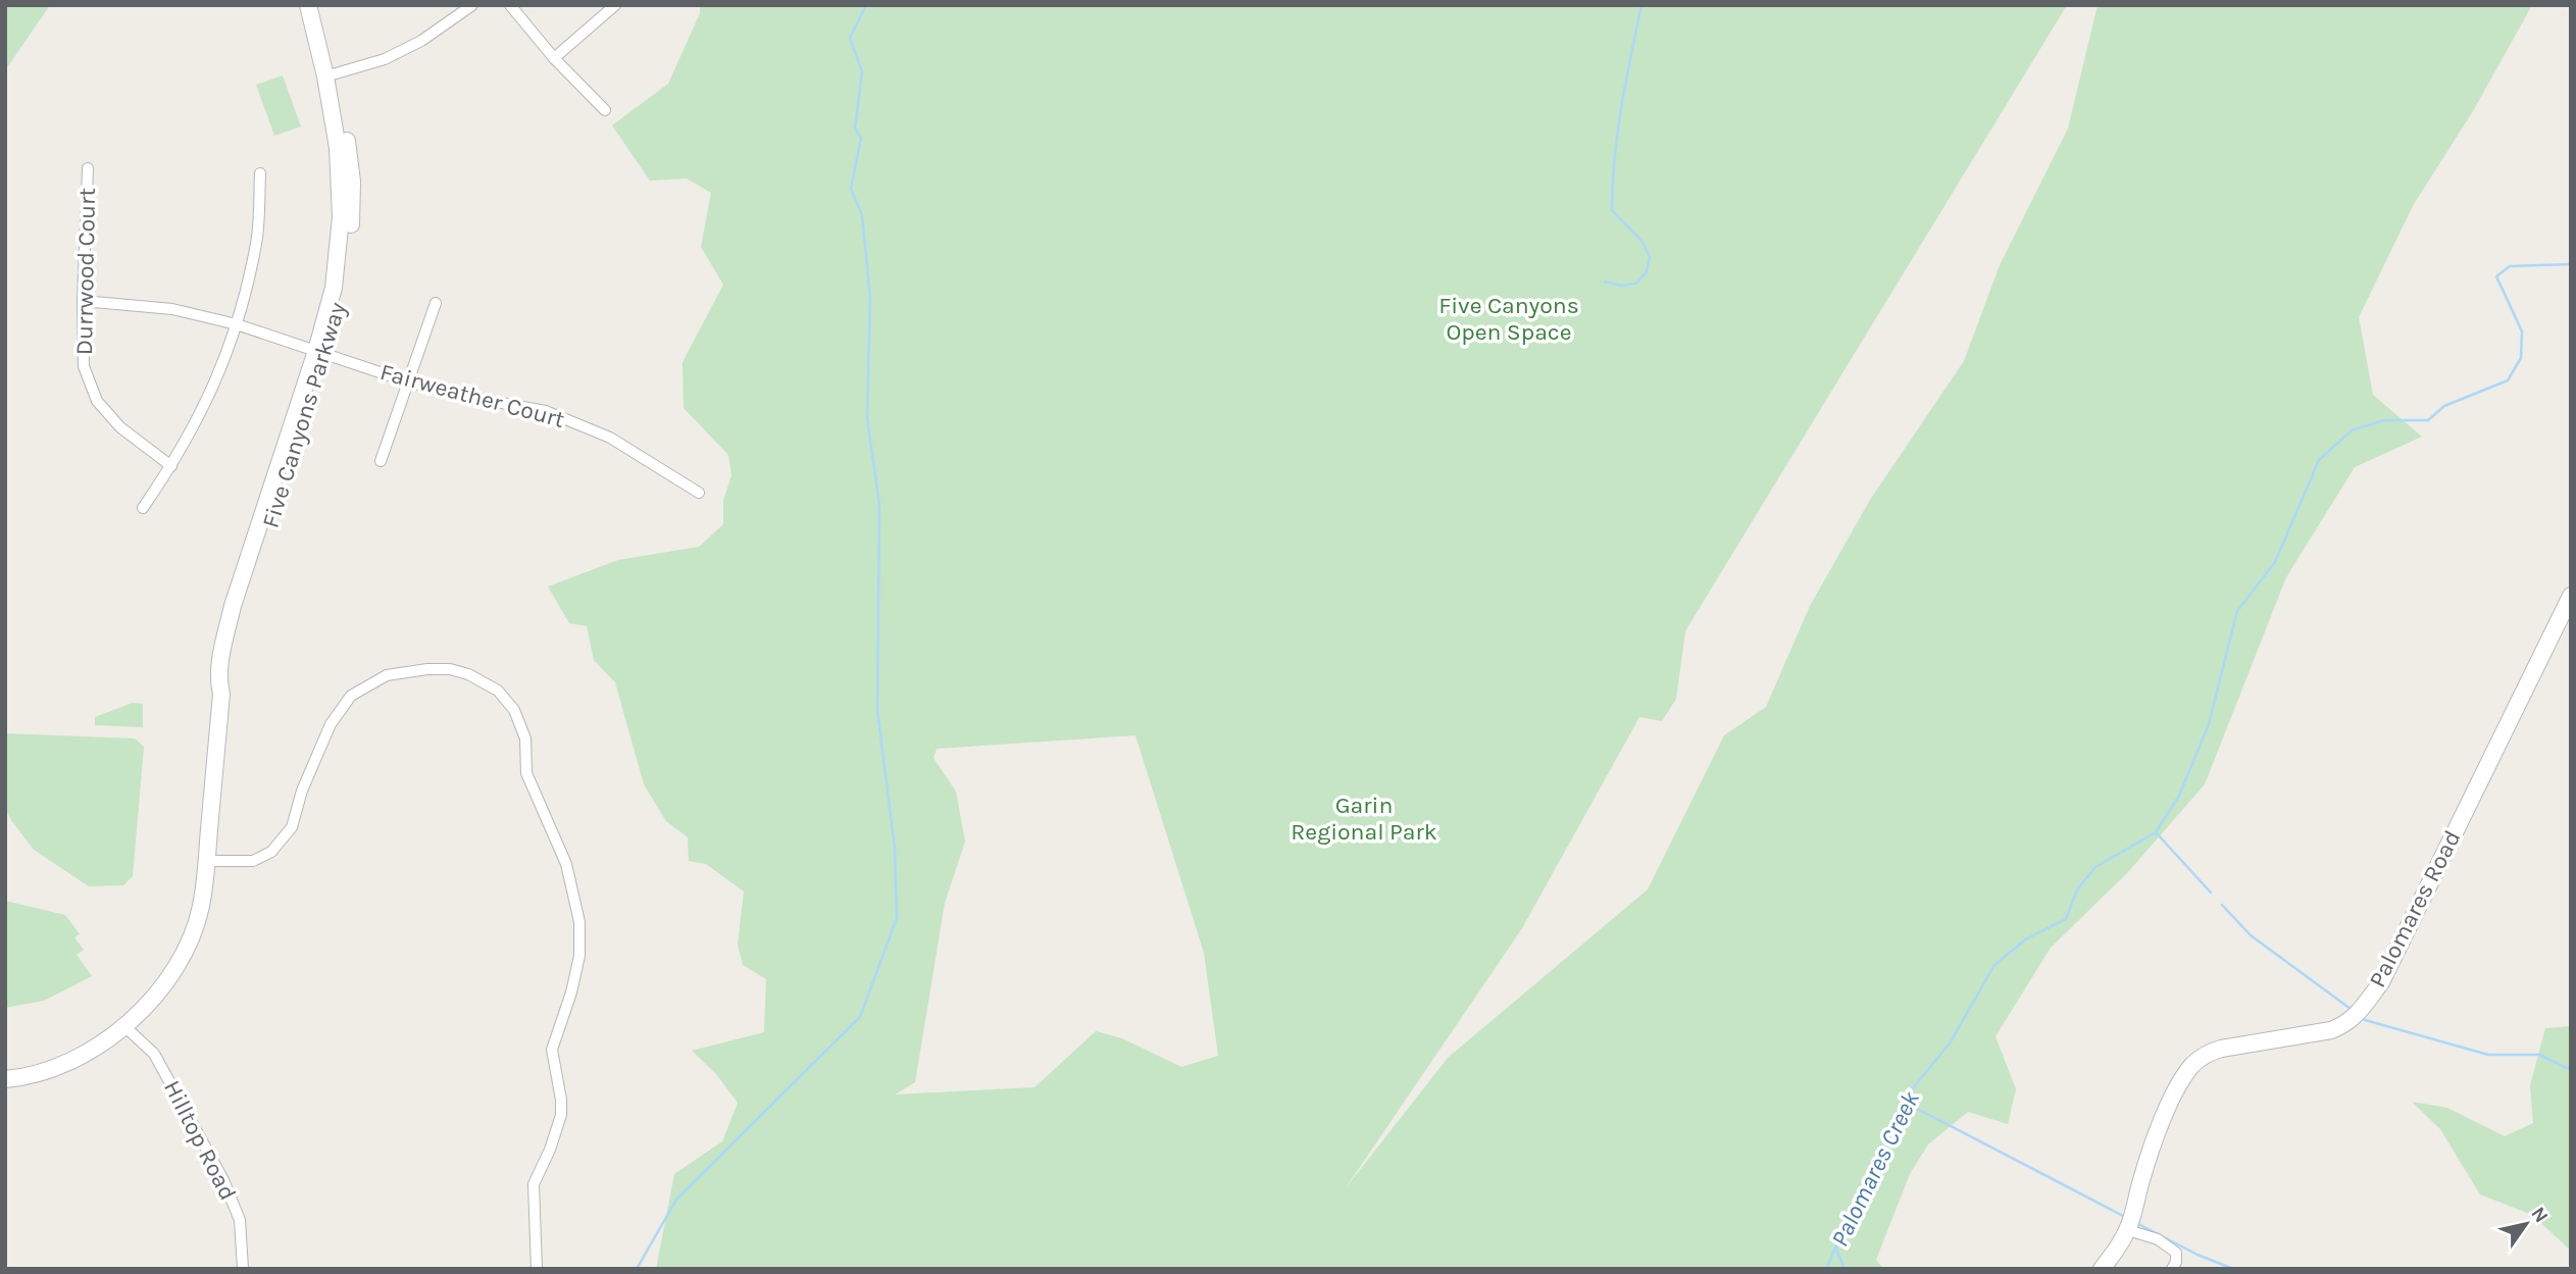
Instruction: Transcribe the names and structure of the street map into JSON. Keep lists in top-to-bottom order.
{
  "streets": {
    "main road": ["Five Canyons Parkway", "Palomares Road"],
    "street": ["Durrwood Court", "Fairweather Court", "Hilltop Road"]
  },
  "crossings": [
    ["Durrwood Court", "Fairweather Court"],
    ["Fairweather Court", "Five Canyons Parkway"],
    ["Five Canyons Parkway", "Hilltop Road"]
  ],
  "water": ["Palomares Creek"],
  "parks": ["Five Canyons Open Space", "Garin Regional Park"],
  "north": "top right"
}
